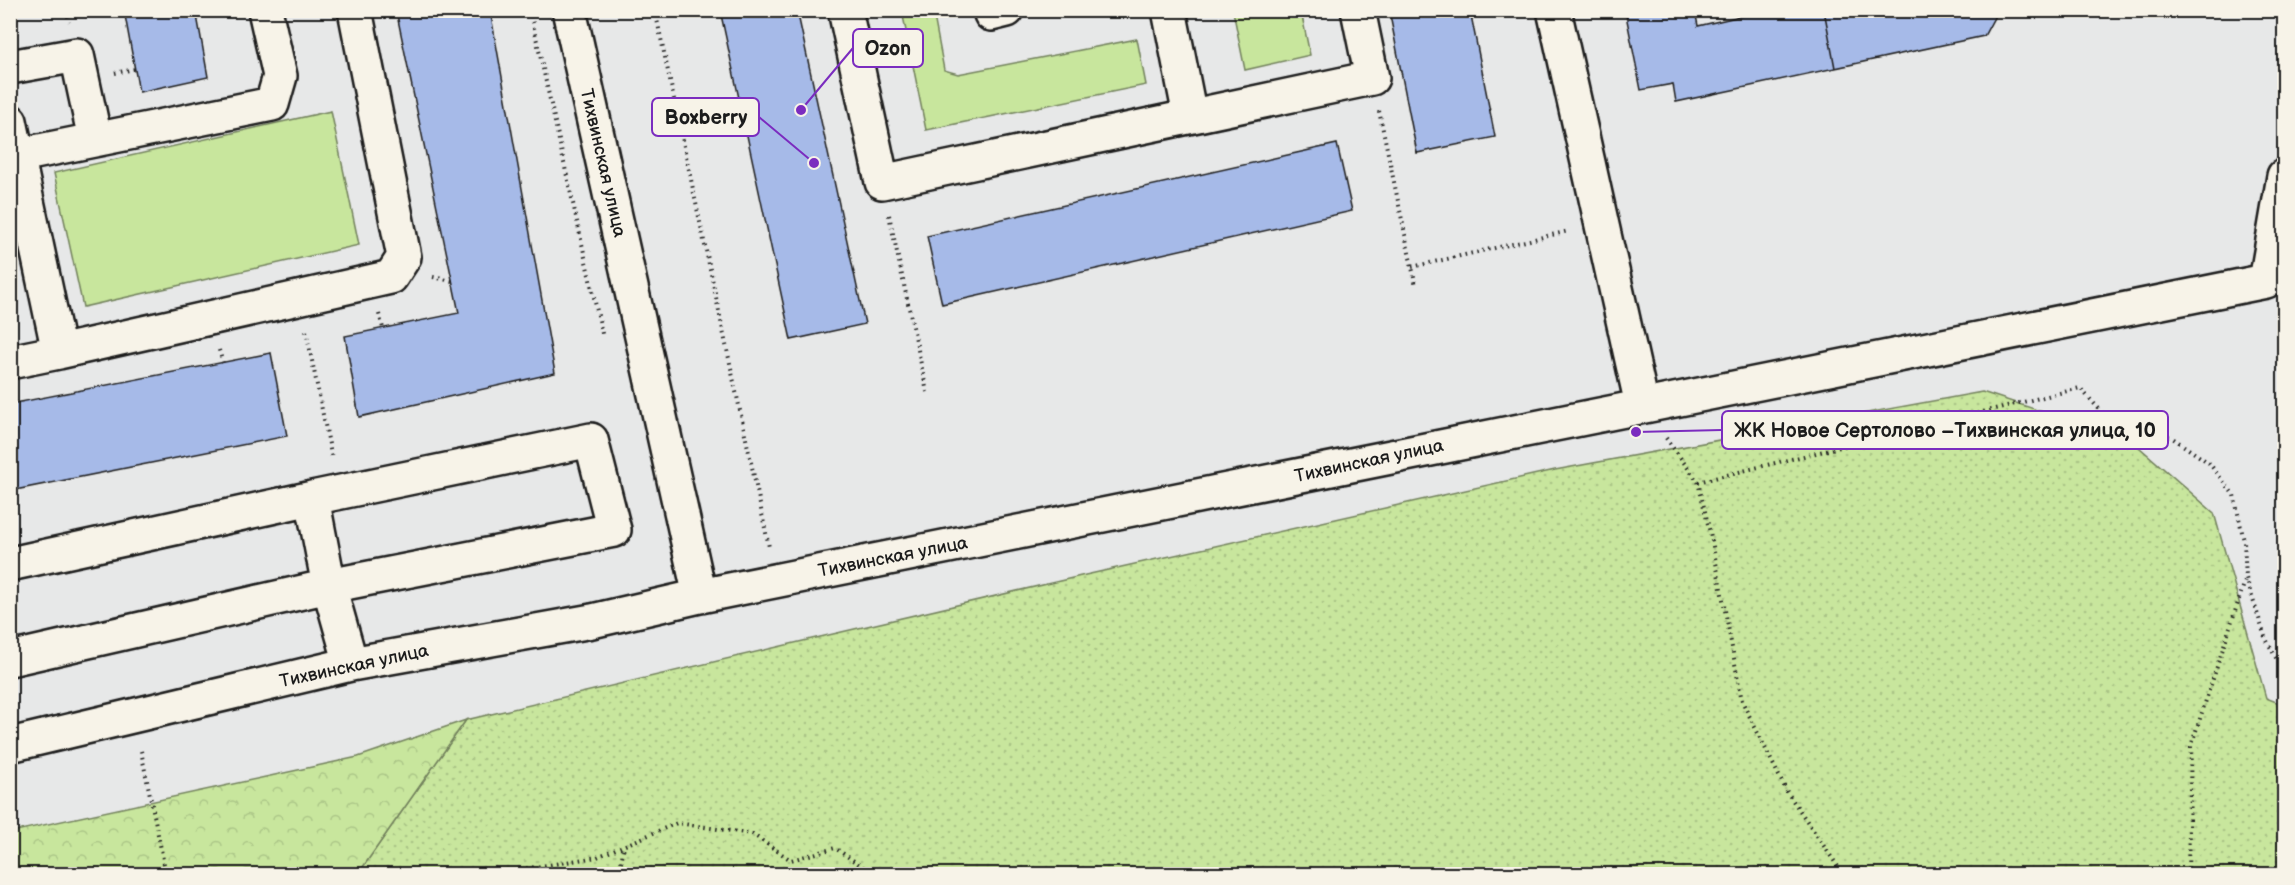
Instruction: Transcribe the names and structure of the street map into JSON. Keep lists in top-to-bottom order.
{
  "streets": {
    "street": ["Тихвинская улица"]
  },
  "places": ["Ozon", "Boxberry", "ЖК Новое Сертолово –Тихвинская улица, 10"]
}
